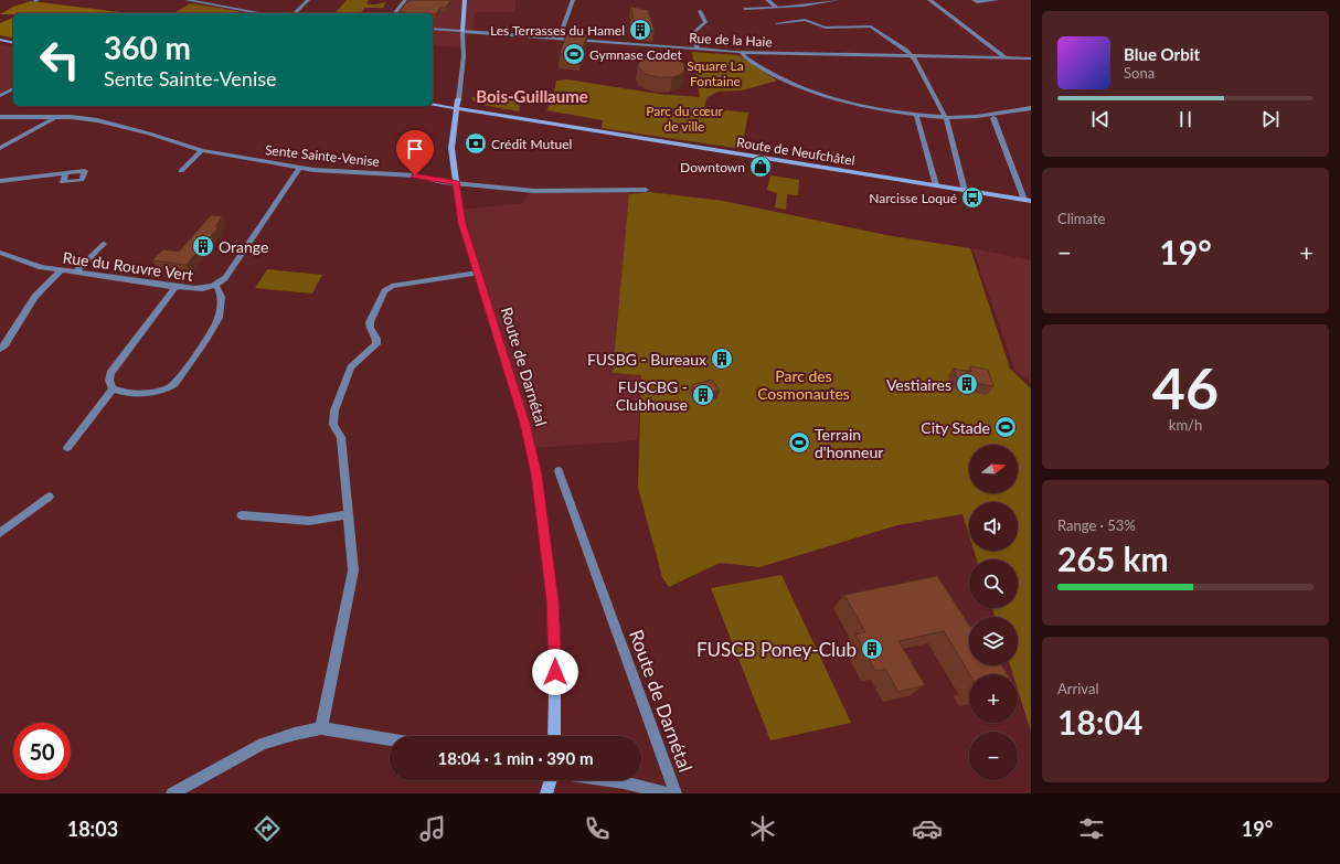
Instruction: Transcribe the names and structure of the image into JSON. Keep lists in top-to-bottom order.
{
  "streets": {
    "main road": ["Route de Neufchâtel", "Route de Darnétal"],
    "street": ["Rue de la Haie", "Sente Sainte-Venise", "Rue du Rouvre Vert"]
  },
  "crossings": [
    ["Route de Neufchâtel", "Route de Darnétal"],
    ["Sente Sainte-Venise", "Route de Darnétal"]
  ],
  "districts": ["Bois-Guillaume"],
  "parks": ["Square La Fontaine", "Parc du cœur de ville", "Parc des Cosmonautes"],
  "places": {
    "building": [
      "Les Terrasses du Hamel",
      "Orange",
      "FUSBG - Bureaux",
      "Vestiaires",
      "FUSCBG - Clubhouse",
      "FUSCB Poney-Club"
    ],
    "sports": ["Gymnase Codet", "City Stade", "Terrain d'honneur"],
    "bank": ["Crédit Mutuel"],
    "shop": ["Downtown"],
    "bus stop": ["Narcisse Loqué"]
  },
  "north": "right",
  "page": {
    "turn": ["360 m", "Sente Sainte-Venise"],
    "song": ["Blue Orbit", "Sona"],
    "tile": [
      "Climate",
      ["46", "km/h"],
      ["Range · 53%", "265 km"],
      ["Arrival", "18:04"]
    ],
    "heat": ["−", "19°", "+"],
    "map_buttons": ["+", "−"],
    "limit": "50",
    "trip": "18:04 · 1 min · 390 m",
    "tabs": ["18:03", "19°"]
  }
}
